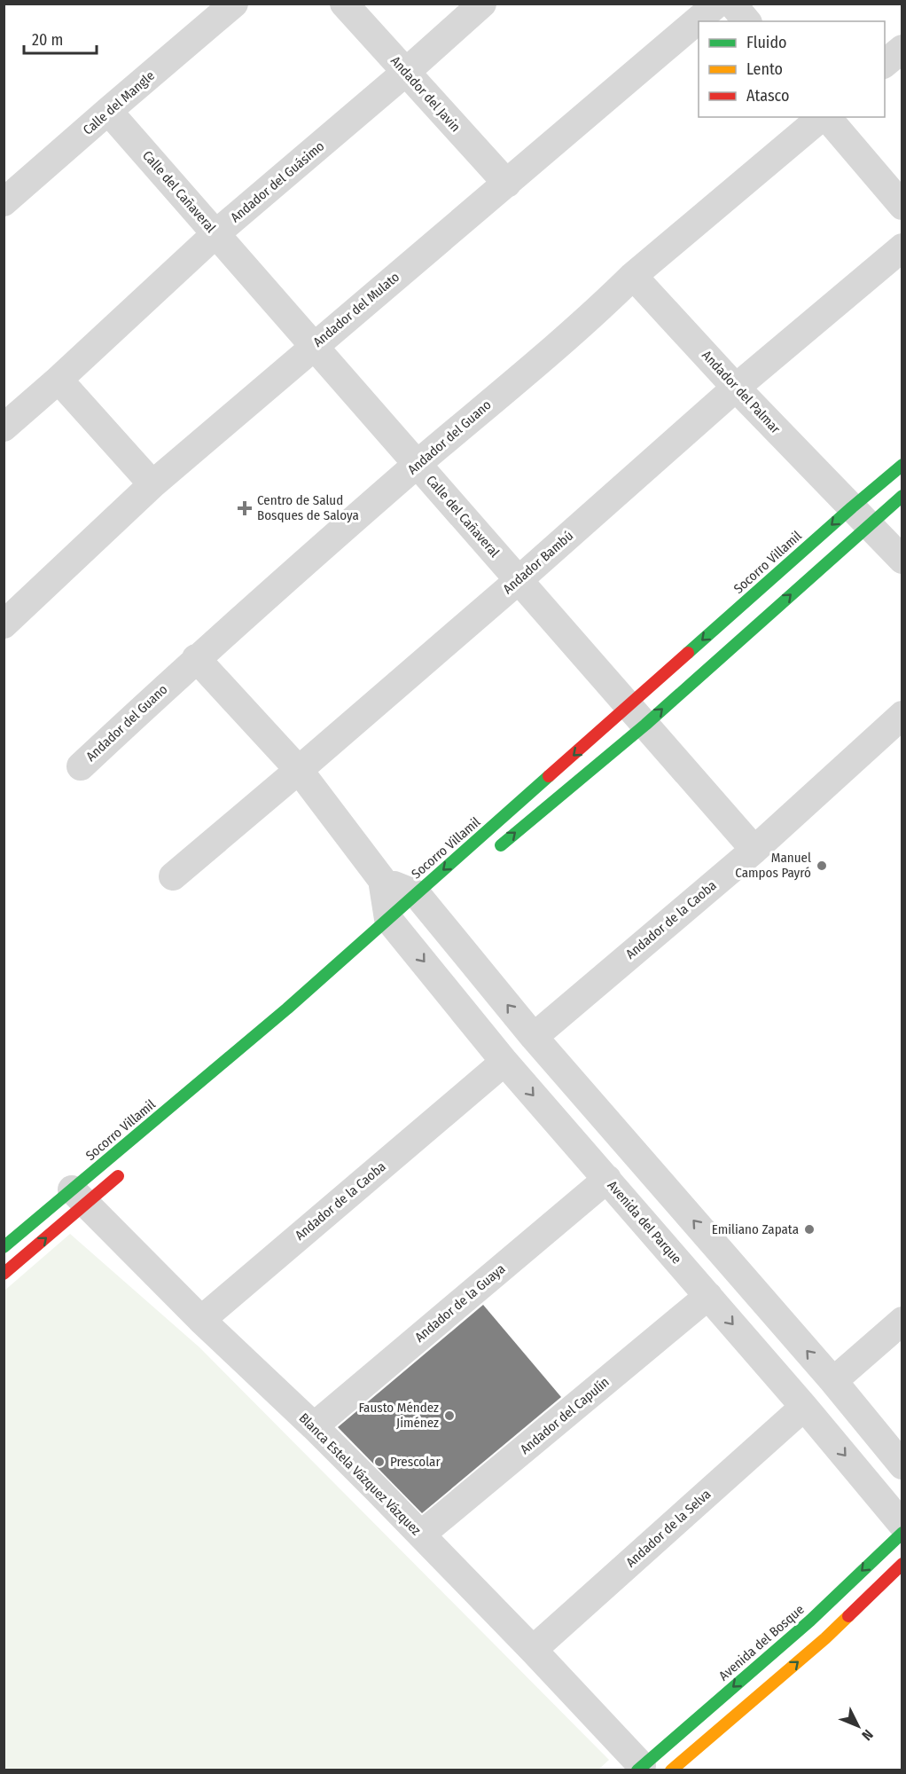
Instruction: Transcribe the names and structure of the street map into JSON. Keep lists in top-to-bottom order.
{
  "streets": {
    "street": [
      "Andador del Javin",
      "Calle del Mangle",
      "Andador del Guásimo",
      "Calle del Cañaveral",
      "Andador del Mulato",
      "Andador del Palmar",
      "Andador del Guano",
      "Andador Bambú",
      "Socorro Villamil",
      "Andador de la Caoba",
      "Avenida del Parque",
      "Andador de la Guaya",
      "Andador del Capulín",
      "Blanca Estela Vázquez Vázquez",
      "Andador de la Selva",
      "Avenida del Bosque"
    ]
  },
  "crossings": [
    ["Andador del Javin", "Andador del Guásimo"],
    ["Andador del Javin", "Andador del Mulato"],
    ["Calle del Mangle", "Calle del Cañaveral"],
    ["Andador del Guásimo", "Calle del Cañaveral"],
    ["Calle del Cañaveral", "Andador del Mulato"],
    ["Calle del Cañaveral", "Andador del Guano"],
    ["Calle del Cañaveral", "Andador Bambú"],
    ["Calle del Cañaveral", "Socorro Villamil"],
    ["Calle del Cañaveral", "Andador de la Caoba"],
    ["Andador del Palmar", "Andador del Guano"],
    ["Andador del Palmar", "Andador Bambú"],
    ["Andador del Palmar", "Socorro Villamil"],
    ["Socorro Villamil", "Avenida del Parque"],
    ["Socorro Villamil", "Blanca Estela Vázquez Vázquez"],
    ["Andador de la Caoba", "Avenida del Parque"],
    ["Andador de la Caoba", "Blanca Estela Vázquez Vázquez"],
    ["Avenida del Parque", "Andador de la Guaya"],
    ["Avenida del Parque", "Andador del Capulín"],
    ["Avenida del Parque", "Andador de la Selva"],
    ["Andador de la Guaya", "Blanca Estela Vázquez Vázquez"],
    ["Andador del Capulín", "Blanca Estela Vázquez Vázquez"],
    ["Blanca Estela Vázquez Vázquez", "Andador de la Selva"],
    ["Blanca Estela Vázquez Vázquez", "Avenida del Bosque"]
  ],
  "places": {
    "health": ["Centro de Salud Bosques de Saloya"],
    "other": [
      "Manuel Campos Payró",
      "Emiliano Zapata",
      "Fausto Méndez Jiménez",
      "Prescolar"
    ]
  },
  "legend": ["Fluido", "Lento", "Atasco"],
  "scale_bar": "20 m",
  "north": "bottom right"
}
